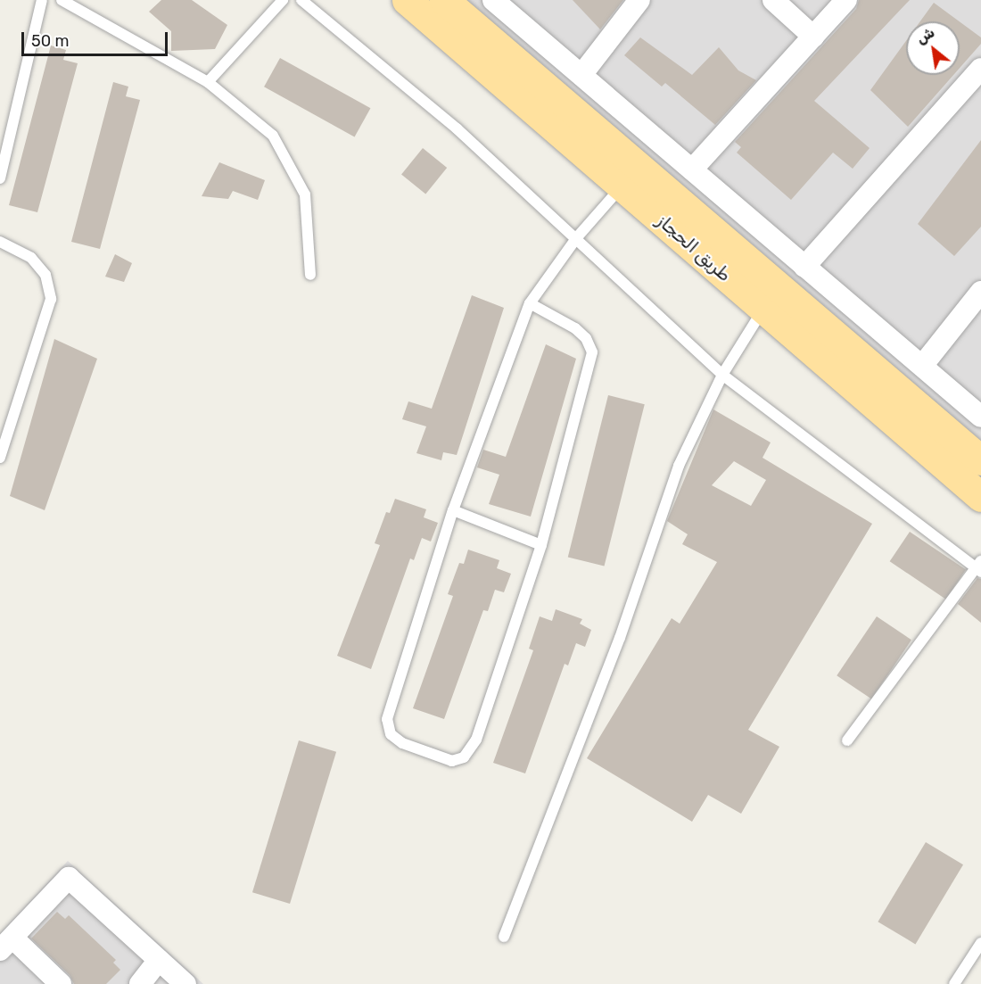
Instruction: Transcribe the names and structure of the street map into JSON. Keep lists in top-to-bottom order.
{
  "streets": {
    "main road": ["طريق الحجاز"]
  },
  "scale_bar": "50 m",
  "north": "top left"
}
